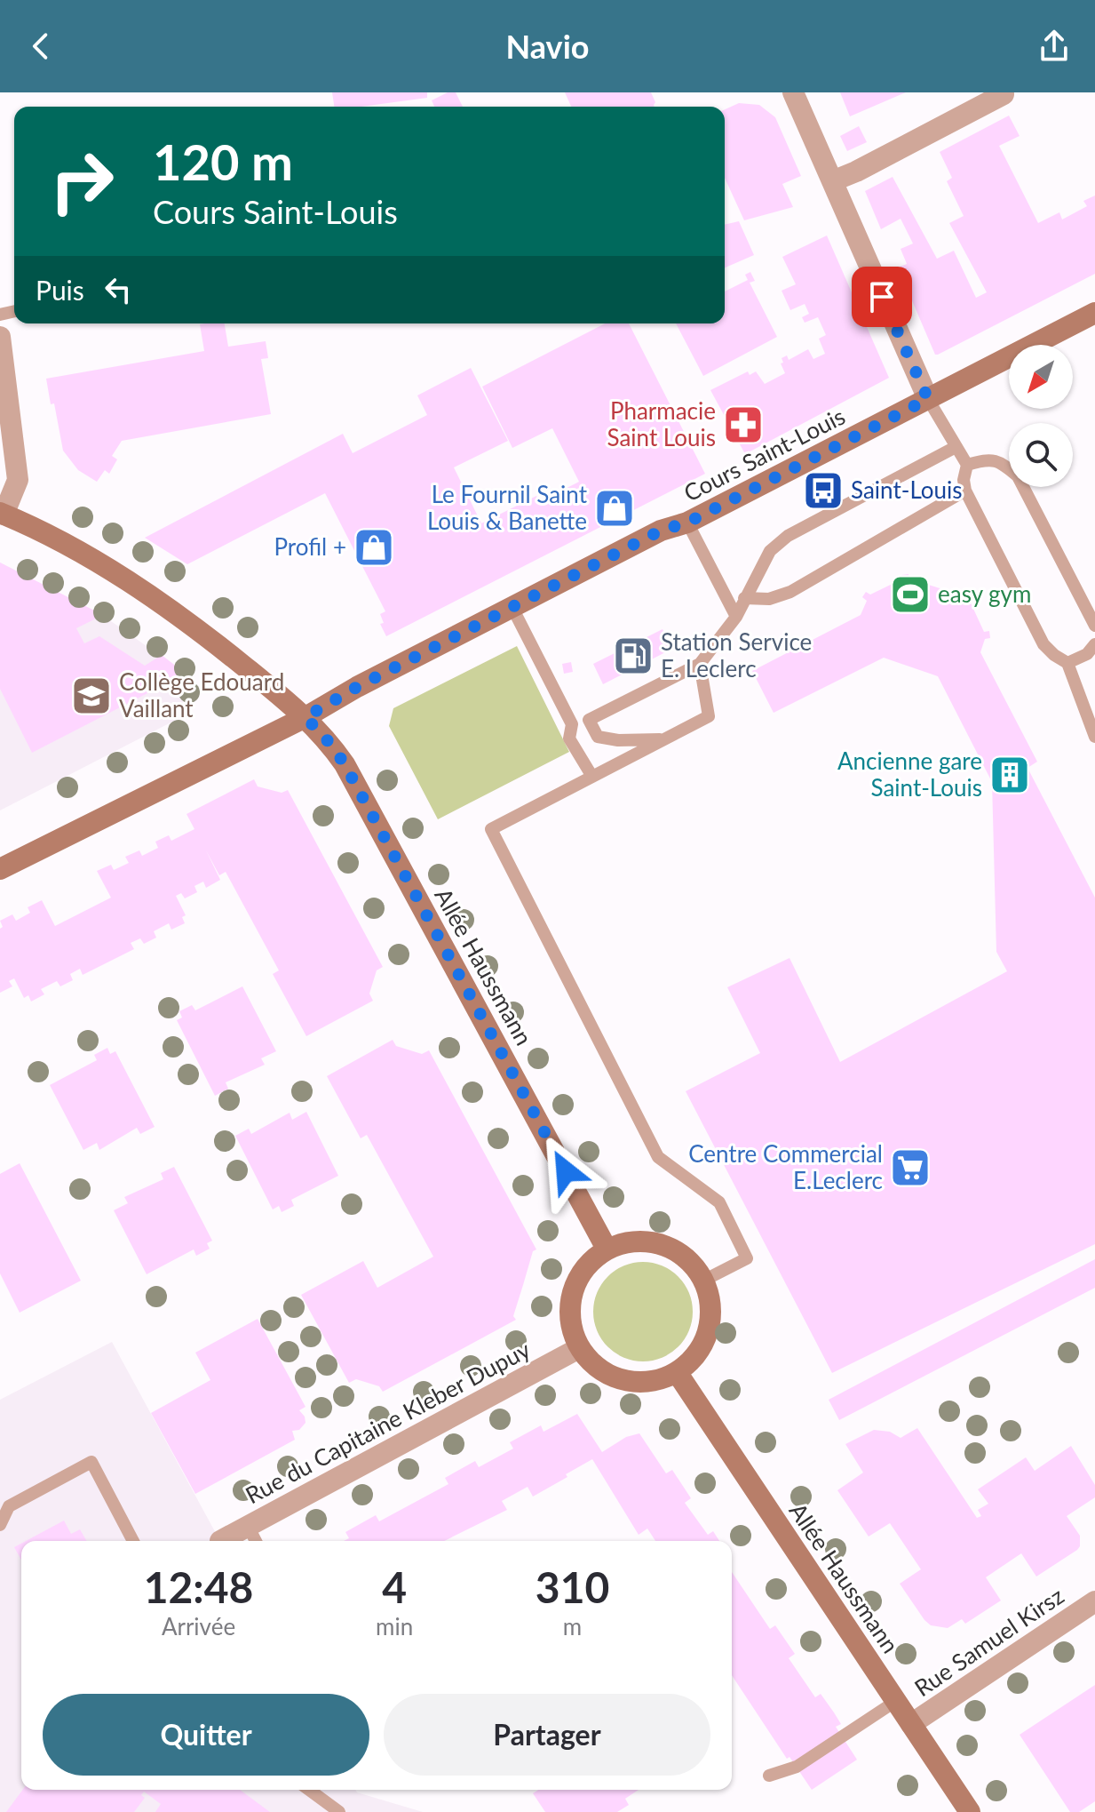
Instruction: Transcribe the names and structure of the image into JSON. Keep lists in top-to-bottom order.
{
  "streets": {
    "street": [
      "Cours Saint-Louis",
      "Allée Haussmann",
      "Rue du Capitaine Kleber Dupuy",
      "Rue Samuel Kirsz"
    ]
  },
  "crossings": [
    ["Cours Saint-Louis", "Allée Haussmann"],
    ["Allée Haussmann", "Rue du Capitaine Kleber Dupuy"],
    ["Allée Haussmann", "Rue Samuel Kirsz"]
  ],
  "places": {
    "pharmacy": ["Pharmacie Saint Louis"],
    "bus stop": ["Saint-Louis"],
    "shop": ["Le Fournil Saint Louis & Banette", "Profil +"],
    "sports": ["easy gym"],
    "fuel station": ["Station Service E. Leclerc"],
    "school or university": ["Collège Edouard Vaillant"],
    "building": ["Ancienne gare Saint-Louis"],
    "supermarket": ["Centre Commercial E.Leclerc"]
  },
  "north": "bottom left",
  "page": {
    "header": "Navio",
    "turn": ["120 m", "Cours Saint-Louis"],
    "then": "Puis",
    "eta": [
      "12:48",
      "Arrivée",
      "4",
      "min",
      "310",
      "m"
    ],
    "buttons": ["Quitter", "Partager"]
  }
}
